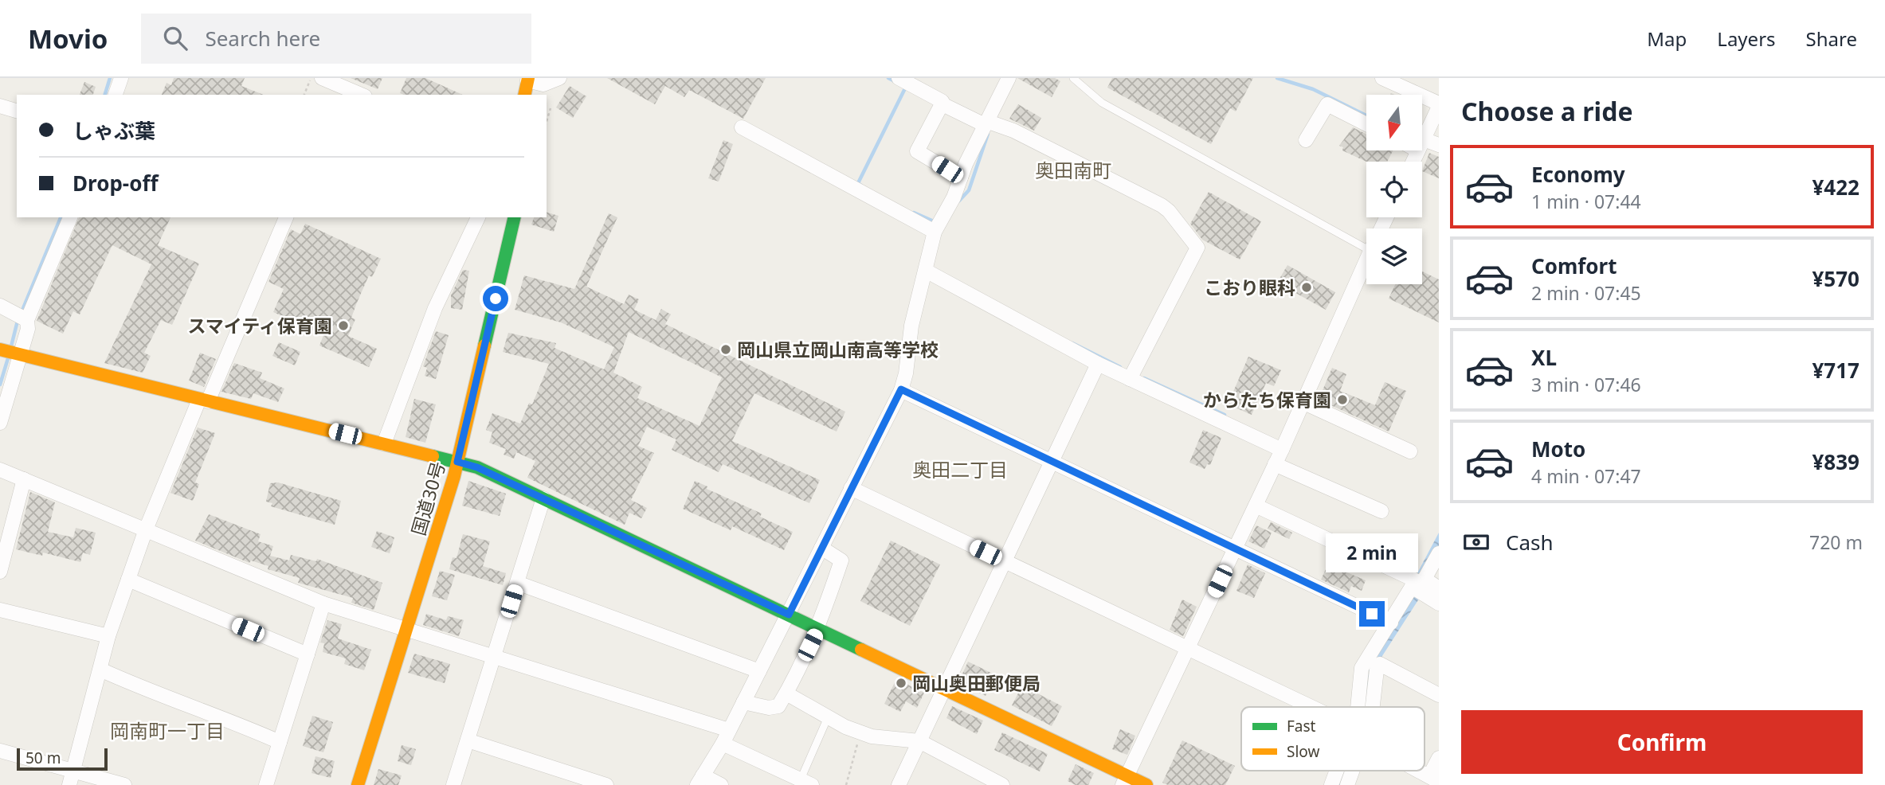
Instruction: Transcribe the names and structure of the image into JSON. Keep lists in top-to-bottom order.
{
  "streets": {
    "main road": ["国道30号"]
  },
  "districts": ["奥田南町", "奥田二丁目", "岡南町一丁目"],
  "places": [
    "こおり眼科",
    "スマイティ保育園",
    "岡山県立岡山南高等学校",
    "からたち保育園",
    "岡山奥田郵便局"
  ],
  "legend": ["Fast", "Slow"],
  "scale_bar": "50 m",
  "north": "bottom",
  "page": {
    "header": "Movio",
    "search": "Search here",
    "nav": ["Map", "Layers", "Share"],
    "heading": "Choose a ride",
    "banner": ["しゃぶ葉", "Drop-off"],
    "list": [
      {
        "name": "Economy",
        "note": "1 min · 07:44",
        "value": "¥422"
      },
      {
        "name": "Comfort",
        "note": "2 min · 07:45",
        "value": "¥570"
      },
      {
        "name": "XL",
        "note": "3 min · 07:46",
        "value": "¥717"
      },
      {
        "name": "Moto",
        "note": "4 min · 07:47",
        "value": "¥839"
      }
    ],
    "pay": ["Cash", "720 m"],
    "bubble": "2 min",
    "buttons": "Confirm",
    "scale": "50 m"
  }
}
